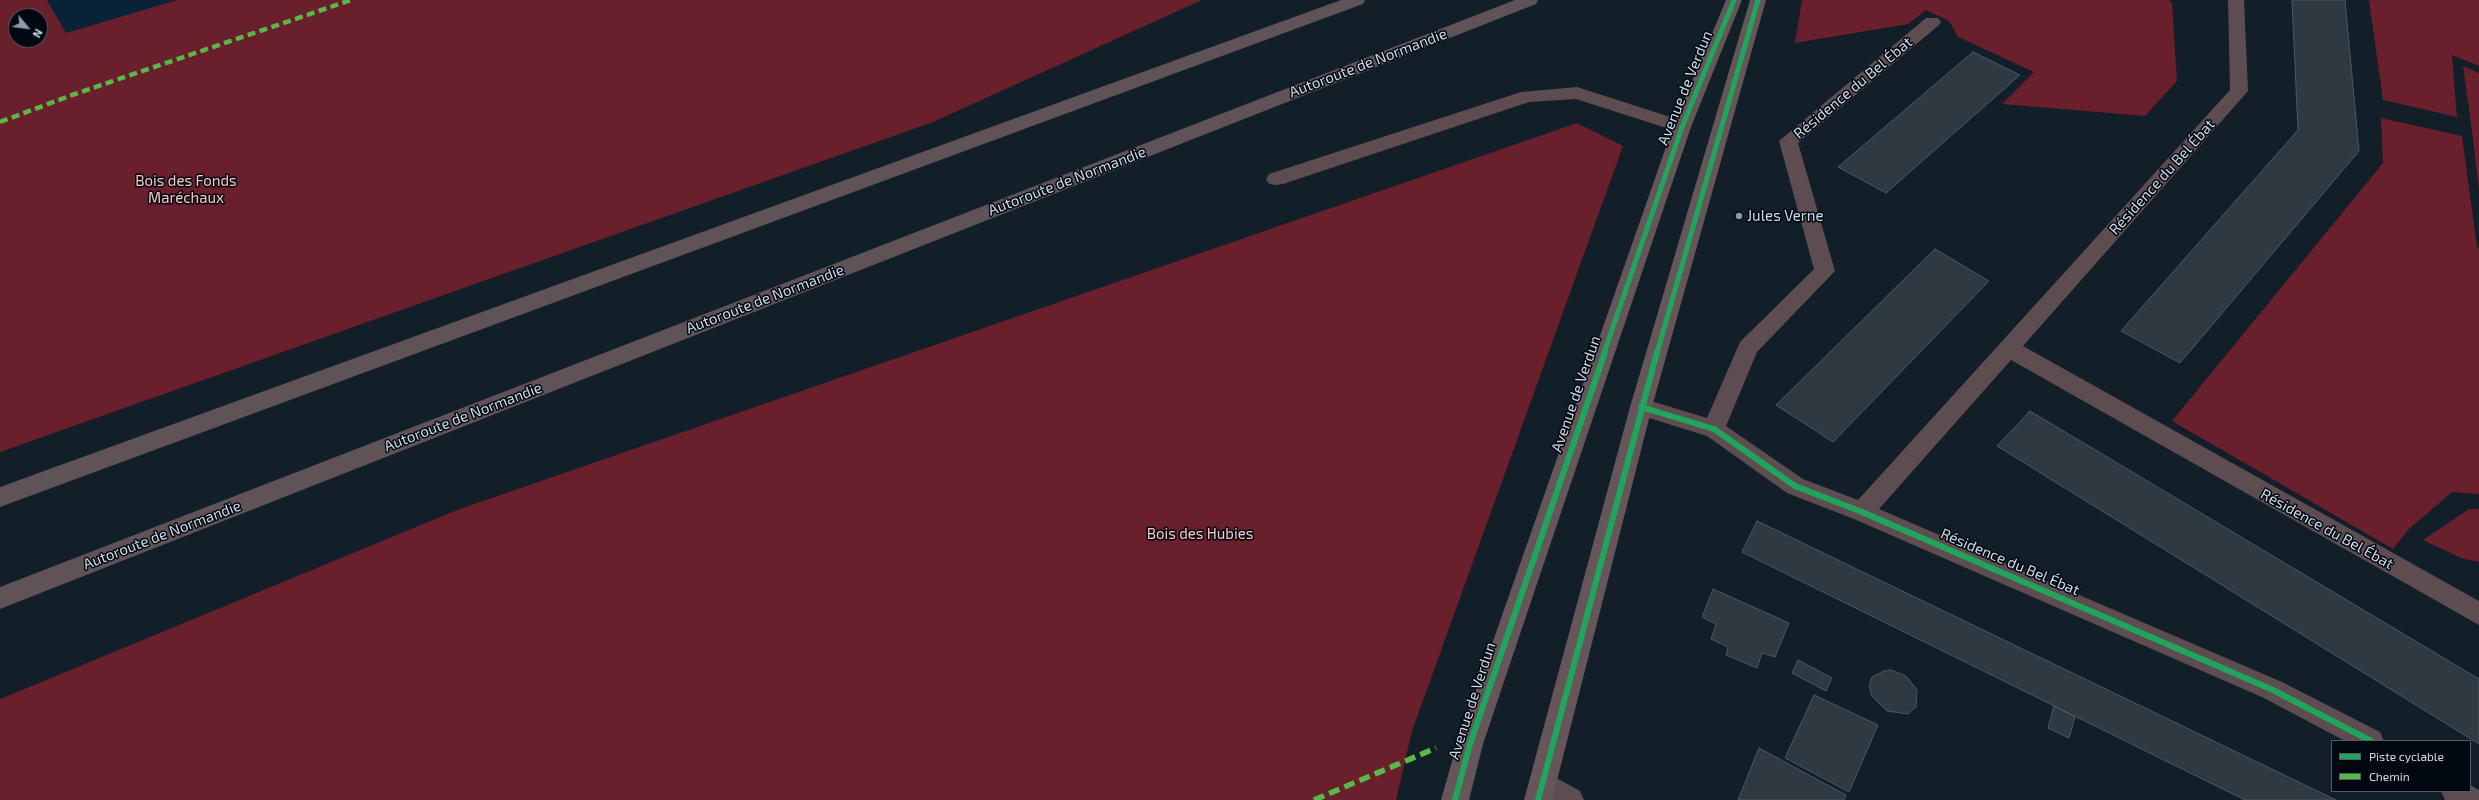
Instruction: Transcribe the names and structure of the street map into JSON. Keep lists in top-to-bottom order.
{
  "streets": {
    "highway": ["Autoroute de Normandie"],
    "main road": ["Avenue de Verdun"],
    "street": ["Résidence du Bel Ébat"]
  },
  "parks": ["Bois des Fonds Maréchaux", "Bois des Hubies"],
  "places": ["Jules Verne"],
  "legend": ["Piste cyclable", "Chemin"],
  "north": "bottom right"
}
